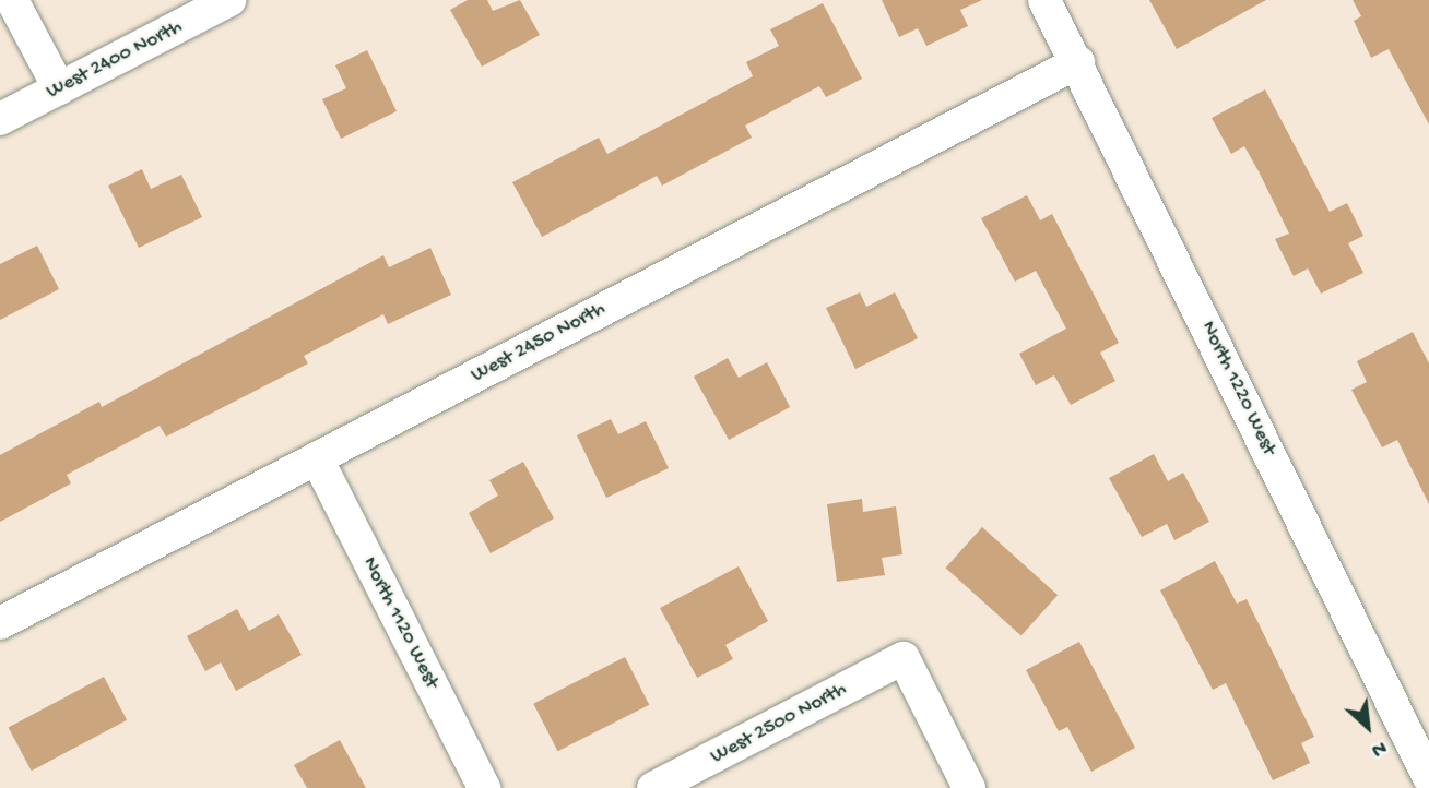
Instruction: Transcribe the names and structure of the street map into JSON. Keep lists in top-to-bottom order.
{
  "streets": {
    "street": [
      "West 2400 North",
      "West 2450 North",
      "North 1220 West",
      "North 1120 West",
      "West 2500 North"
    ]
  },
  "crossings": [
    ["West 2450 North", "North 1220 West"],
    ["West 2450 North", "North 1120 West"]
  ],
  "north": "bottom right"
}
